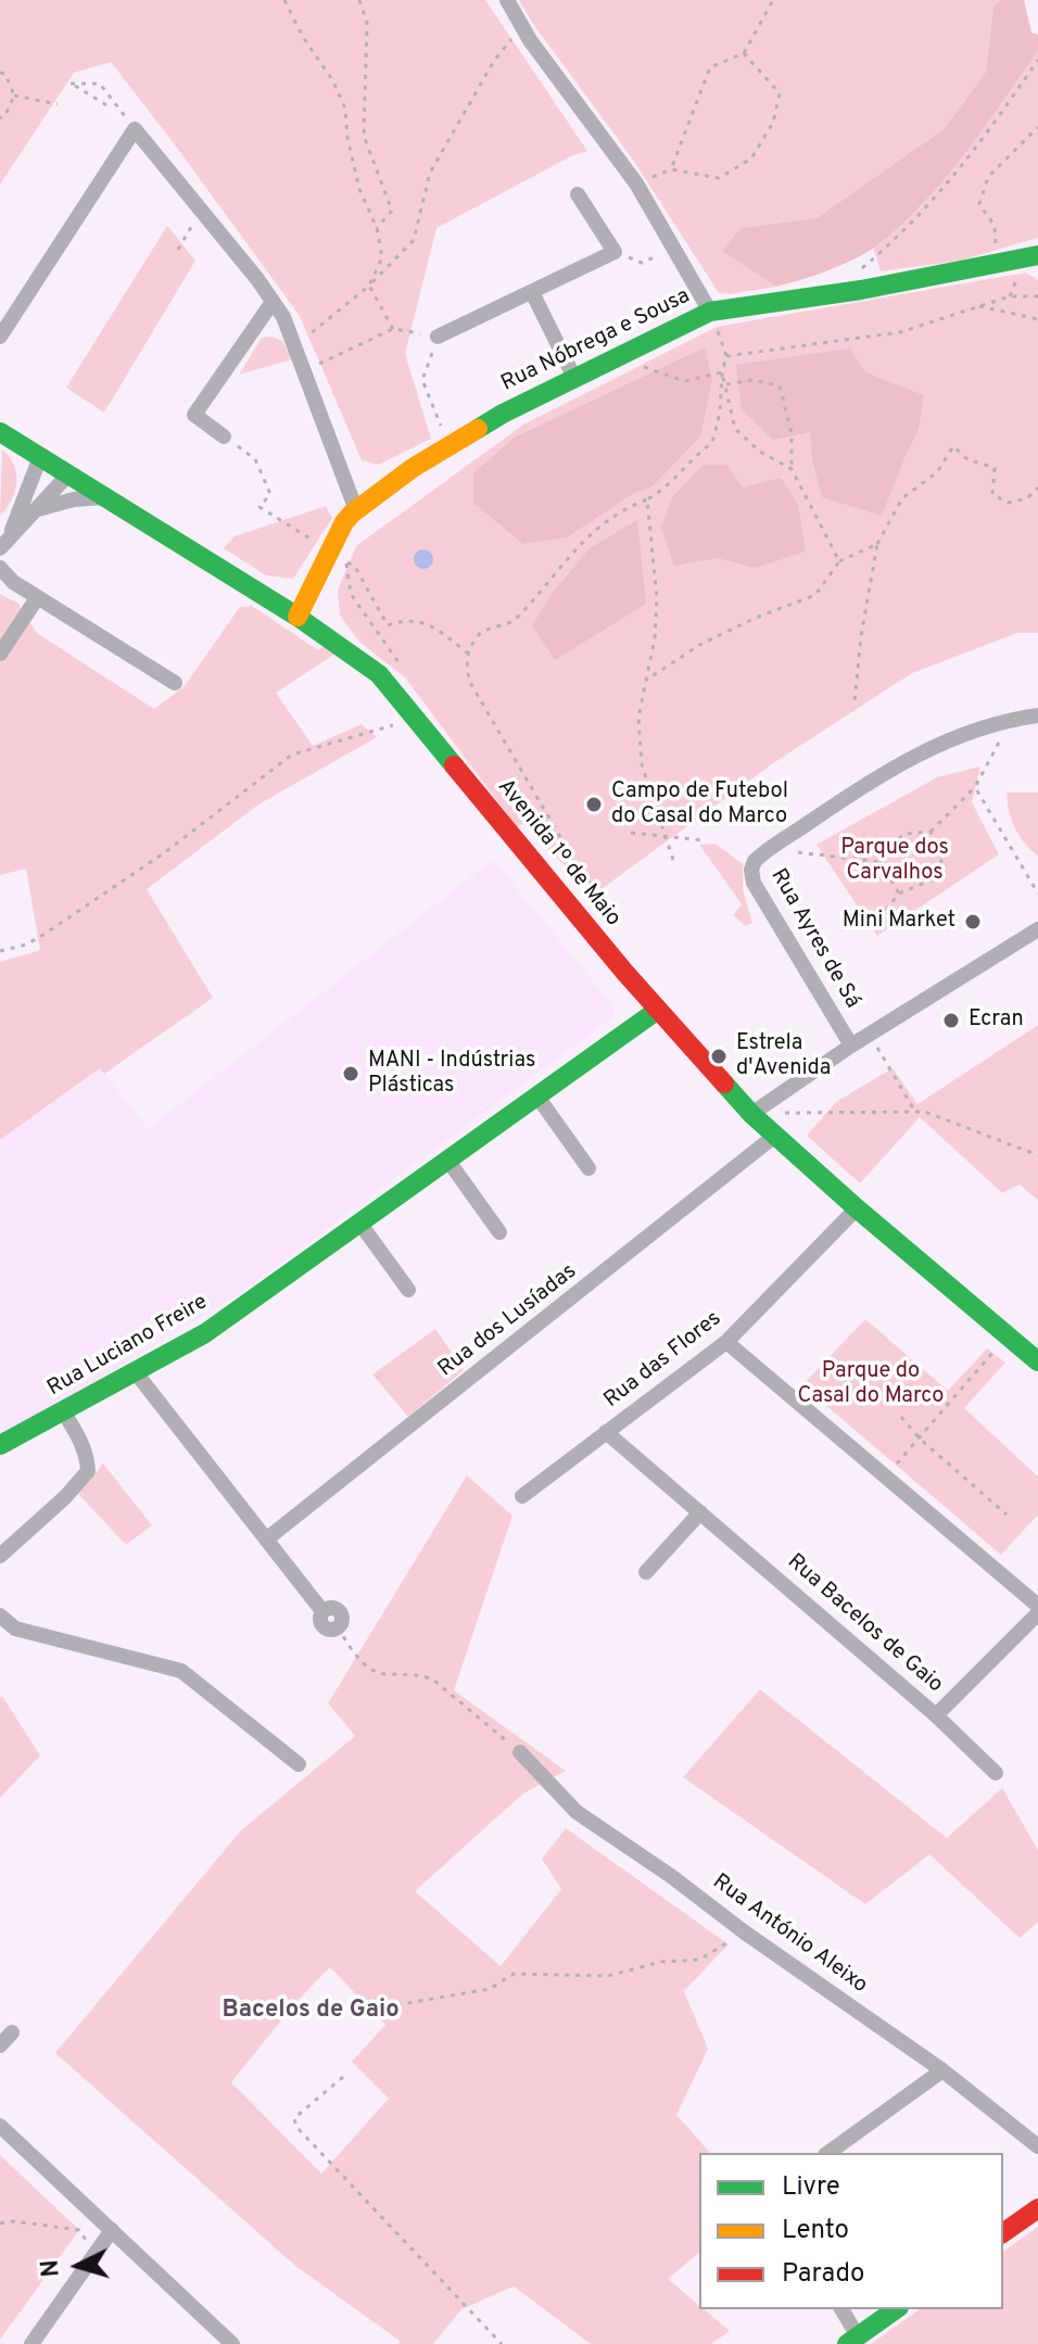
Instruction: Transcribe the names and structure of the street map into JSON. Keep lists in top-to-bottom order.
{
  "streets": {
    "street": [
      "Rua Nóbrega e Sousa",
      "Avenida 1º de Maio",
      "Rua Ayres de Sá",
      "Rua dos Lusíadas",
      "Rua Luciano Freire",
      "Rua das Flores",
      "Rua Bacelos de Gaio",
      "Rua António Aleixo"
    ]
  },
  "crossings": [
    ["Avenida 1º de Maio", "Rua dos Lusíadas"],
    ["Avenida 1º de Maio", "Rua Luciano Freire"],
    ["Avenida 1º de Maio", "Rua das Flores"],
    ["Rua das Flores", "Rua Bacelos de Gaio"]
  ],
  "districts": ["Bacelos de Gaio"],
  "parks": ["Parque dos Carvalhos", "Parque do Casal do Marco"],
  "places": [
    "Campo de Futebol do Casal do Marco",
    "Mini Market",
    "Ecran",
    "Estrela d'Avenida",
    "MANI - Indústrias Plásticas"
  ],
  "legend": ["Livre", "Lento", "Parado"],
  "north": "left"
}
